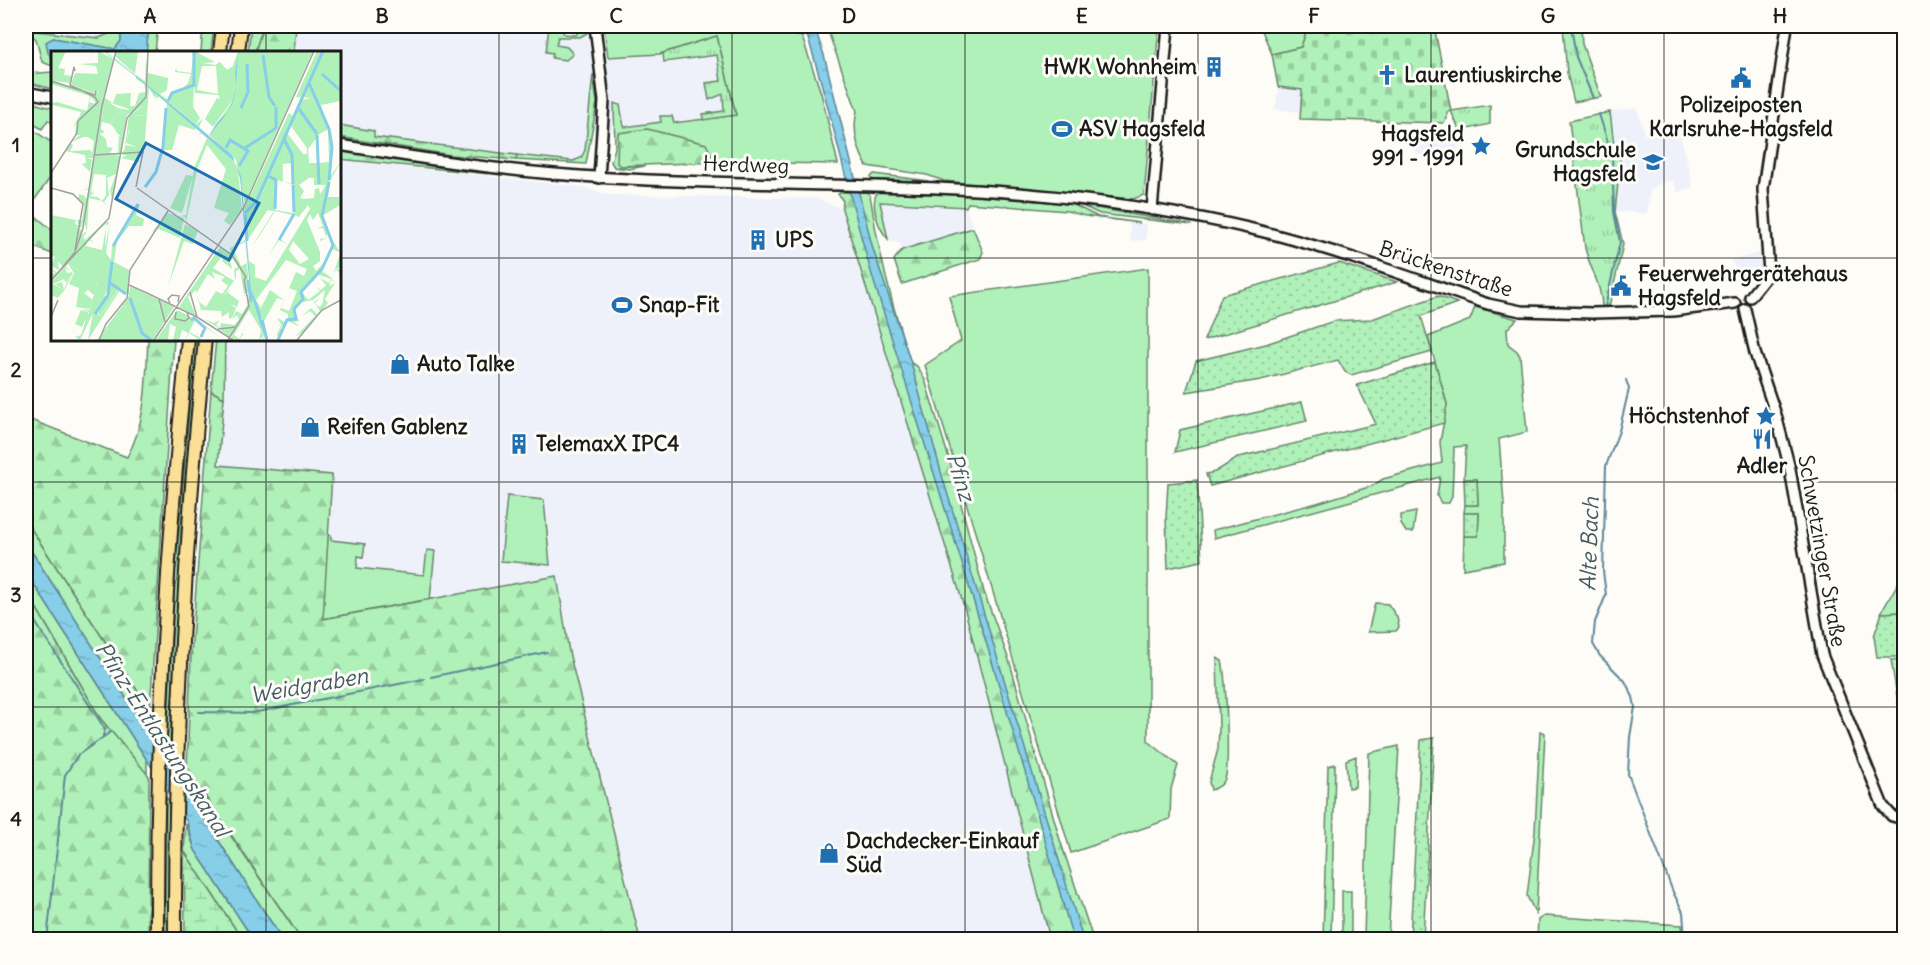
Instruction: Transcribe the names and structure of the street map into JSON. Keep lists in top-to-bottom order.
{
  "streets": {
    "main road": ["Herdweg", "Brückenstraße", "Schwetzinger Straße"]
  },
  "crossings": [
    ["Herdweg", "Brückenstraße"],
    ["Brückenstraße", "Schwetzinger Straße"]
  ],
  "water": [
    "Pfinz",
    "Alte Bach",
    "Weidgraben",
    "Pfinz-Entlastungskanal"
  ],
  "places": {
    "building": ["HWK Wohnheim", "UPS", "TelemaxX IPC4"],
    "church": ["Laurentiuskirche"],
    "public building": ["Polizeiposten Karlsruhe-Hagsfeld", "Feuerwehrgerätehaus Hagsfeld"],
    "sports": ["ASV Hagsfeld", "Snap-Fit"],
    "place": ["Hagsfeld 991 - 1991", "Höchstenhof"],
    "school or university": ["Grundschule Hagsfeld"],
    "shop": ["Auto Talke", "Reifen Gablenz", "Dachdecker-Einkauf Süd"],
    "restaurant": ["Adler"]
  },
  "grid": {
    "columns": [
      "A",
      "B",
      "C",
      "D",
      "E",
      "F",
      "G",
      "H"
    ],
    "rows": [
      "1",
      "2",
      "3",
      "4"
    ]
  }
}
